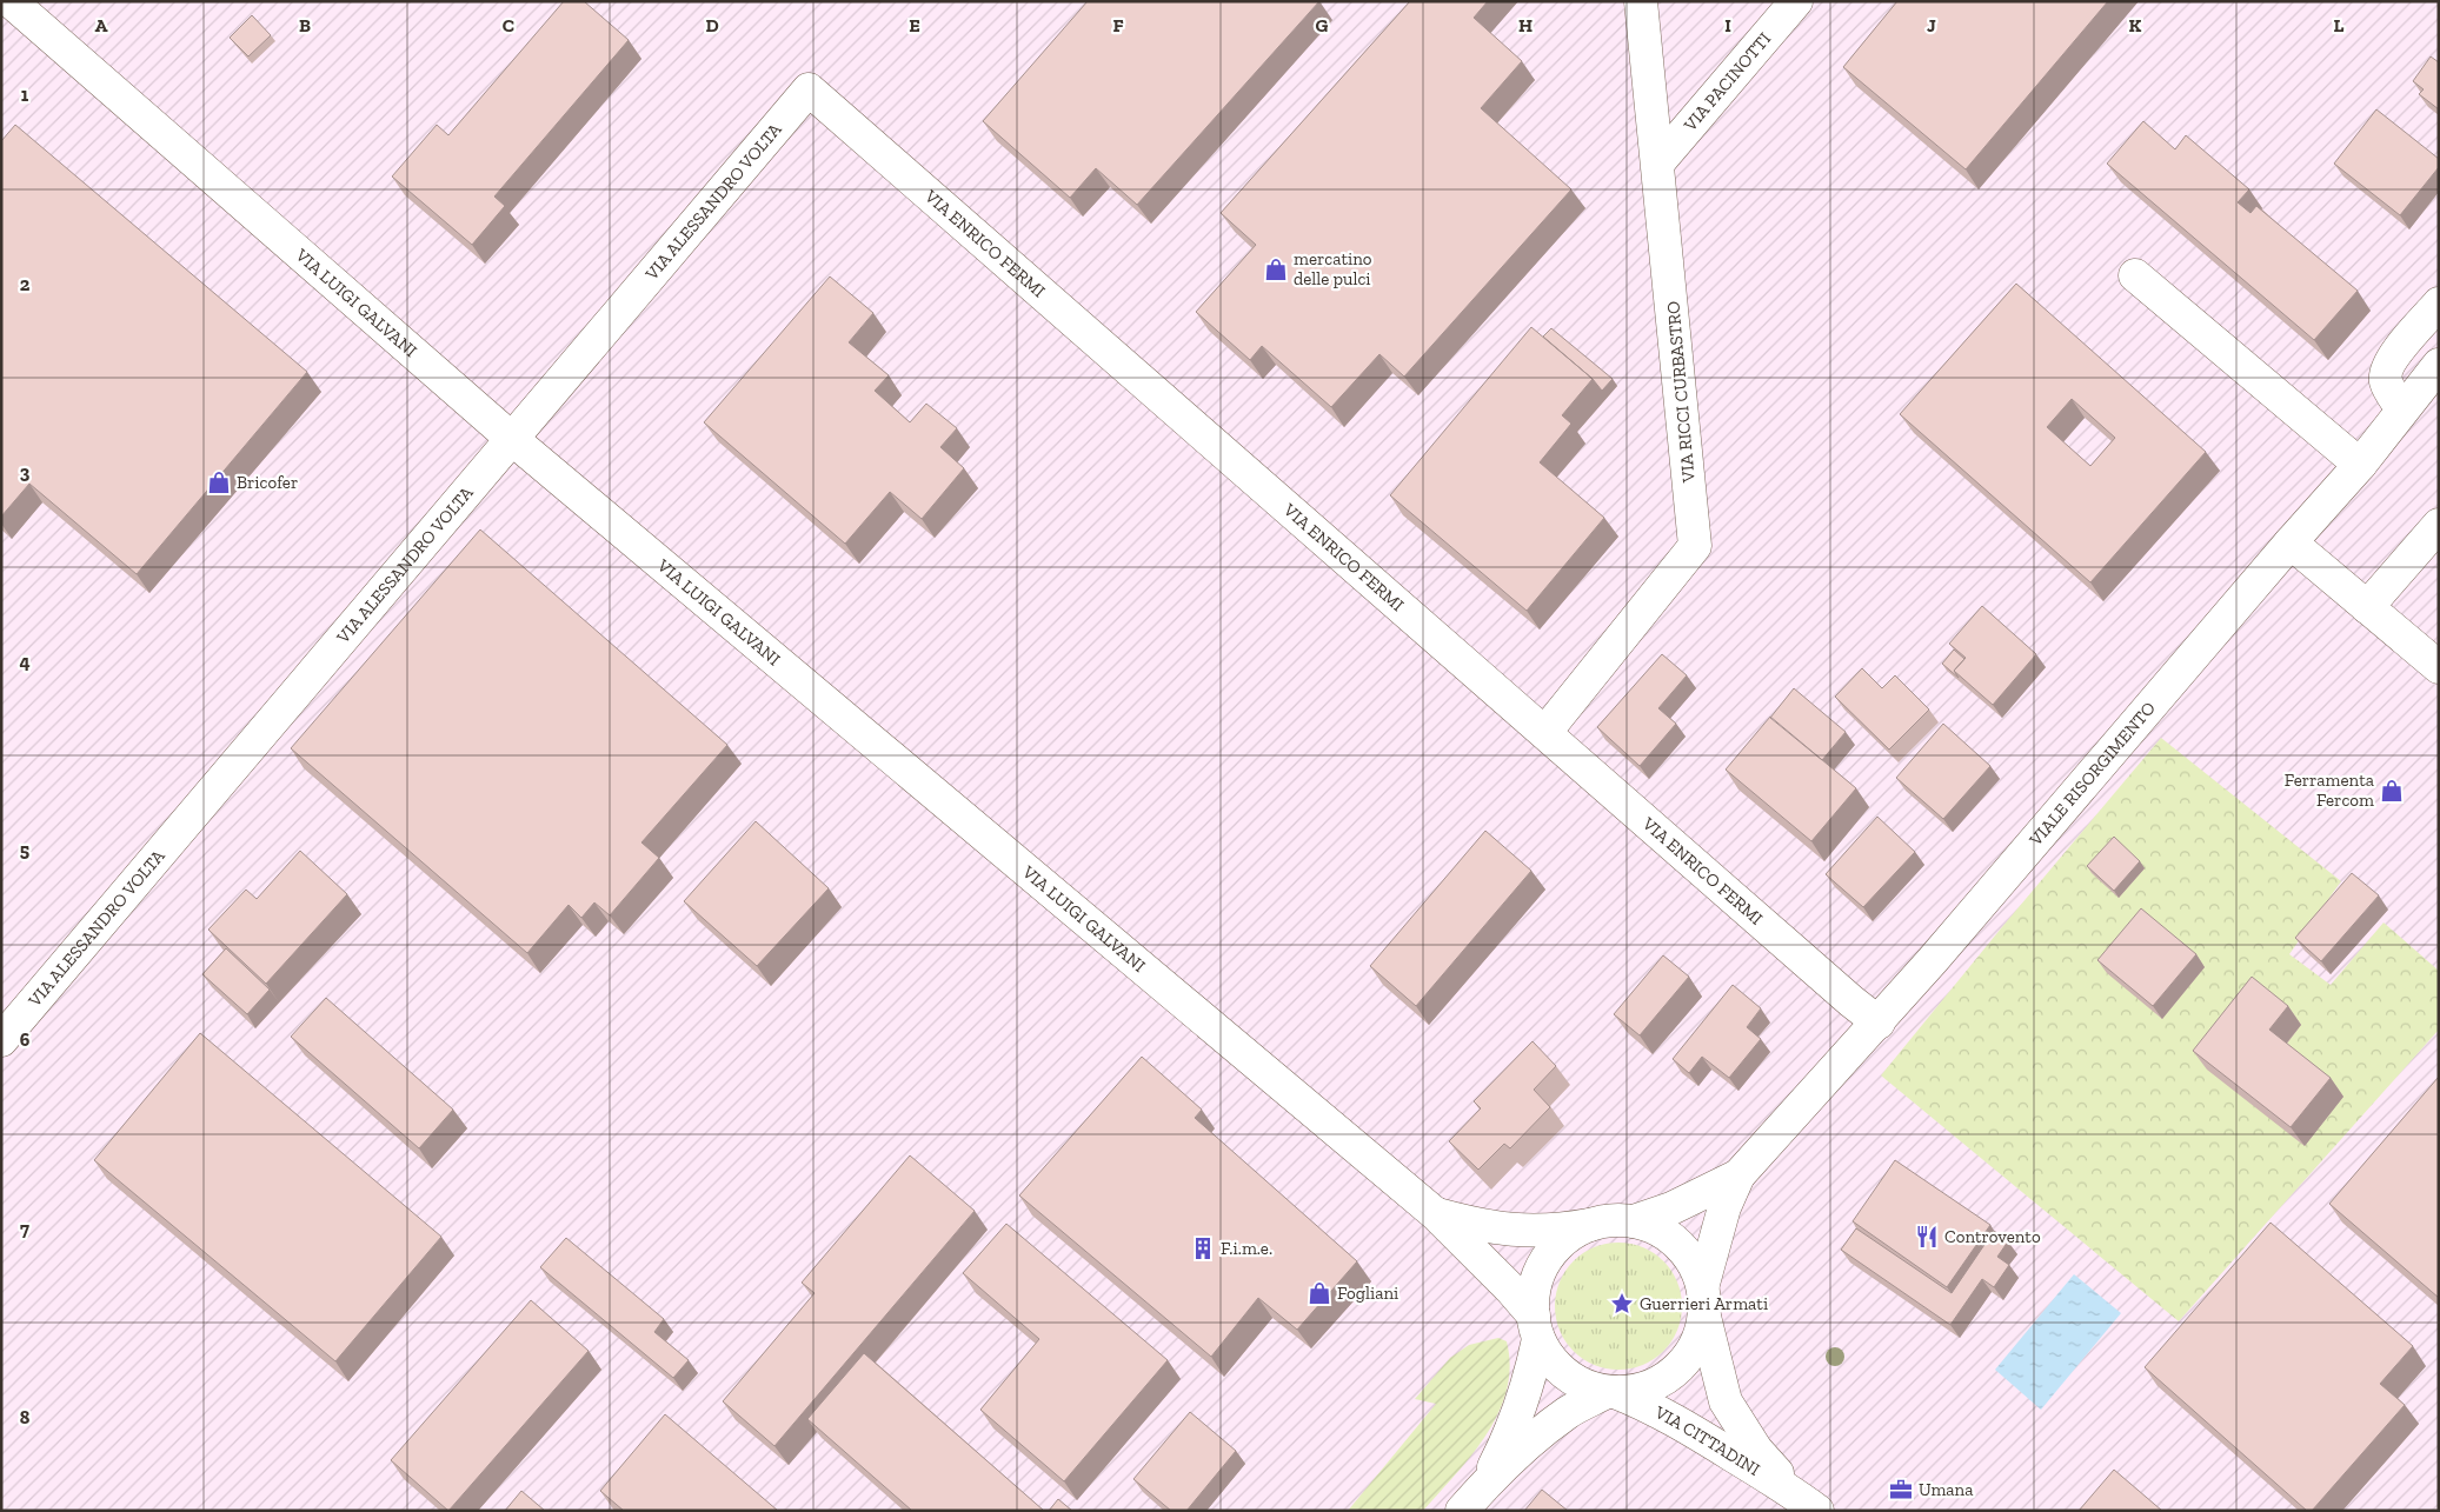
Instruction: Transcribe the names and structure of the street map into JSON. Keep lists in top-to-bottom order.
{
  "streets": {
    "street": [
      "VIA PACINOTTI",
      "VIA ALESSANDRO VOLTA",
      "VIA ENRICO FERMI",
      "VIA LUIGI GALVANI",
      "VIA RICCI CURBASTRO",
      "VIALE RISORGIMENTO",
      "VIA CITTADINI"
    ]
  },
  "crossings": [
    ["VIA PACINOTTI", "VIA RICCI CURBASTRO"],
    ["VIA ALESSANDRO VOLTA", "VIA ENRICO FERMI"],
    ["VIA ALESSANDRO VOLTA", "VIA LUIGI GALVANI"],
    ["VIA ENRICO FERMI", "VIA RICCI CURBASTRO"],
    ["VIA ENRICO FERMI", "VIALE RISORGIMENTO"],
    ["VIA LUIGI GALVANI", "VIALE RISORGIMENTO"],
    ["VIA LUIGI GALVANI", "VIA CITTADINI"],
    ["VIALE RISORGIMENTO", "VIA CITTADINI"]
  ],
  "places": {
    "shop": [
      "mercatino delle pulci",
      "Bricofer",
      "Ferramenta Fercom",
      "Fogliani"
    ],
    "restaurant": ["Controvento"],
    "building": ["F.i.m.e."],
    "place": ["Guerrieri Armati"],
    "office": ["Umana"]
  },
  "grid": {
    "columns": [
      "A",
      "B",
      "C",
      "D",
      "E",
      "F",
      "G",
      "H",
      "I",
      "J",
      "K",
      "L"
    ],
    "rows": [
      "1",
      "2",
      "3",
      "4",
      "5",
      "6",
      "7",
      "8"
    ]
  }
}
